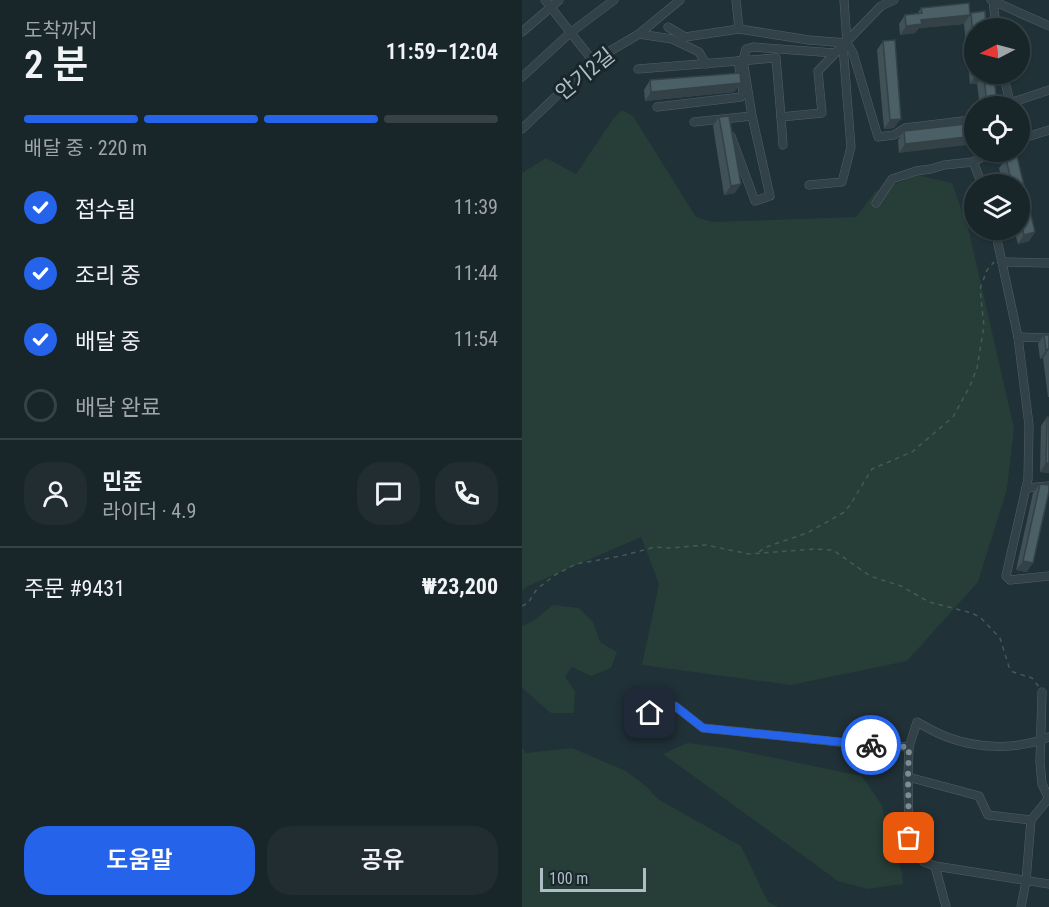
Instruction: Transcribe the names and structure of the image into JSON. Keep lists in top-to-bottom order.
{
  "streets": {
    "street": ["안기2길"]
  },
  "scale_bar": "100 m",
  "north": "left",
  "page": {
    "heading": ["2 분", "도착까지", "11:59–12:04"],
    "panel": [
      "민준",
      "라이더 · 4.9",
      "주문 #9431",
      "₩23,200"
    ],
    "bar": "배달 중 · 220 m",
    "list": [
      ["접수됨", "11:39"],
      ["조리 중", "11:44"],
      ["배달 중", "11:54"],
      "배달 완료"
    ],
    "buttons": ["도움말", "공유"],
    "scale": "100 m"
  }
}
